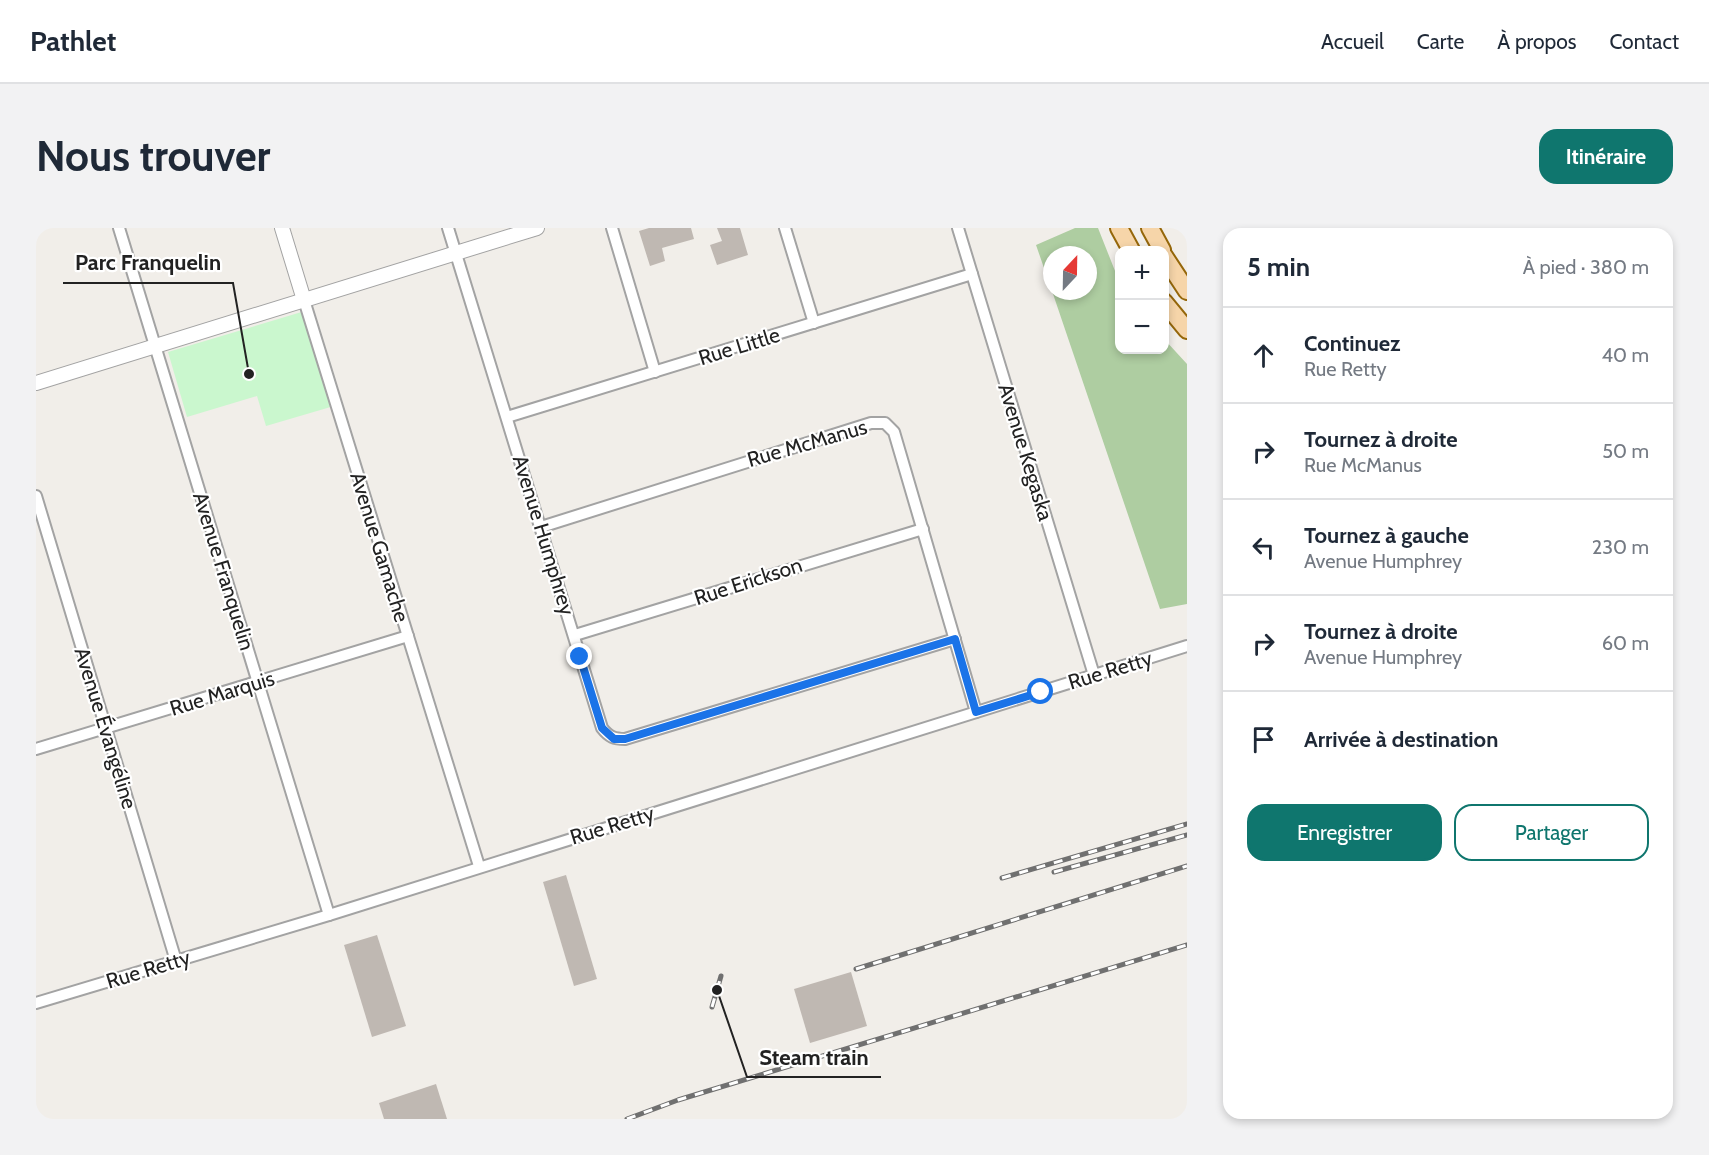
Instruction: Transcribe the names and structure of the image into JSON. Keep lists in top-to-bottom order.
{
  "streets": {
    "street": [
      "Rue Little",
      "Rue McManus",
      "Avenue Kegaska",
      "Avenue Humphrey",
      "Avenue Gamache",
      "Avenue Franquelin",
      "Rue Erickson",
      "Rue Retty",
      "Rue Marquis",
      "Avenue Évangéline"
    ]
  },
  "crossings": [
    ["Rue Little", "Avenue Kegaska"],
    ["Rue Little", "Avenue Humphrey"],
    ["Rue McManus", "Avenue Humphrey"],
    ["Rue McManus", "Rue Erickson"],
    ["Rue McManus", "Rue Retty"],
    ["Avenue Kegaska", "Rue Retty"],
    ["Avenue Humphrey", "Rue Erickson"],
    ["Avenue Gamache", "Rue Retty"],
    ["Avenue Gamache", "Rue Marquis"],
    ["Avenue Franquelin", "Rue Retty"],
    ["Avenue Franquelin", "Rue Marquis"],
    ["Rue Retty", "Avenue Évangéline"],
    ["Rue Marquis", "Avenue Évangéline"]
  ],
  "places": ["Parc Franquelin", "Steam train"],
  "north": "top",
  "page": {
    "header": "Pathlet",
    "nav": [
      "Accueil",
      "Carte",
      "À propos",
      "Contact"
    ],
    "buttons": [
      "Itinéraire",
      ["Enregistrer", "Partager"]
    ],
    "title": "Nous trouver",
    "heading": ["5 min", "À pied · 380 m"],
    "map_buttons": ["+", "−"],
    "list": [
      ["Continuez", "Rue Retty", "40 m"],
      ["Tournez à droite", "Rue McManus", "50 m"],
      ["Tournez à gauche", "Avenue Humphrey", "230 m"],
      ["Tournez à droite", "Avenue Humphrey", "60 m"],
      "Arrivée à destination"
    ]
  }
}
